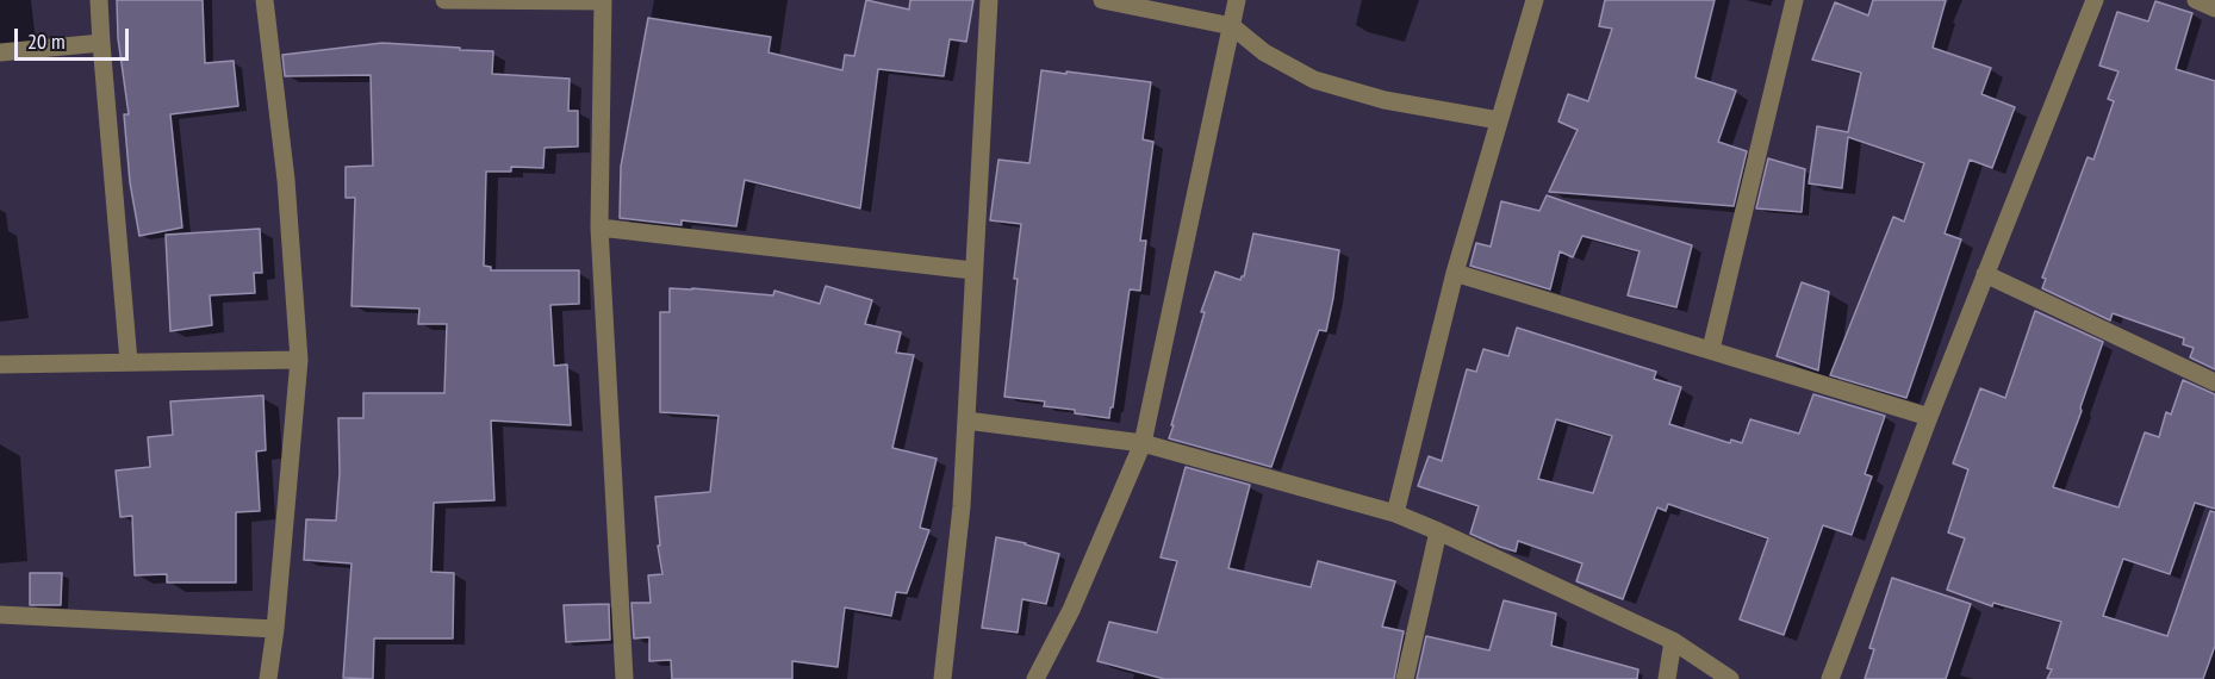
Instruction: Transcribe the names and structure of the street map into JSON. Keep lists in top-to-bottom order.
{
  "scale_bar": "20 m"
}
